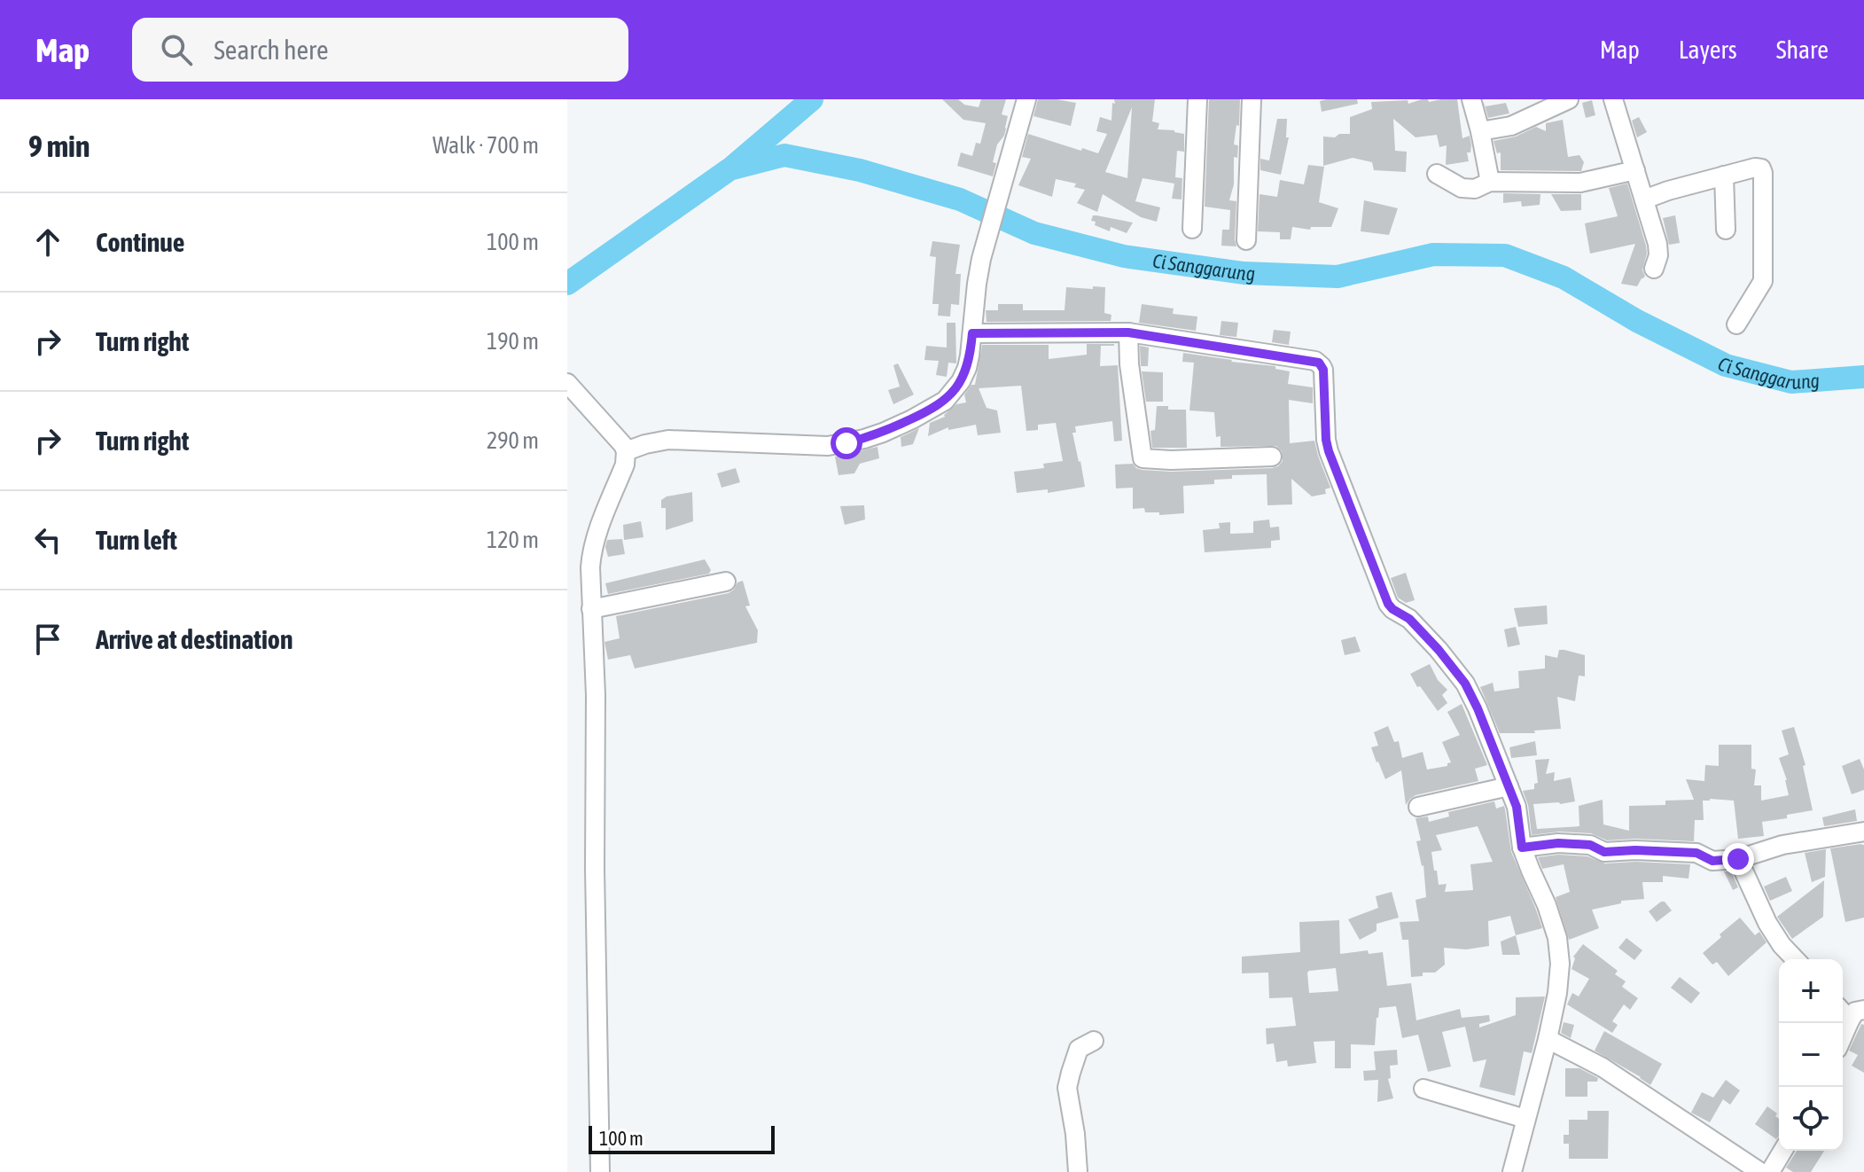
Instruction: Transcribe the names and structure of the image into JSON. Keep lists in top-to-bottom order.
{
  "water": ["Ci Sanggarung"],
  "scale_bar": "100 m",
  "page": {
    "header": "Map",
    "search": "Search here",
    "nav": ["Map", "Layers", "Share"],
    "heading": ["9 min", "Walk · 700 m"],
    "list": [
      ["Continue", "100 m"],
      ["Turn right", "190 m"],
      ["Turn right", "290 m"],
      ["Turn left", "120 m"],
      "Arrive at destination"
    ],
    "map_buttons": ["+", "−"],
    "scale": "100 m"
  }
}
